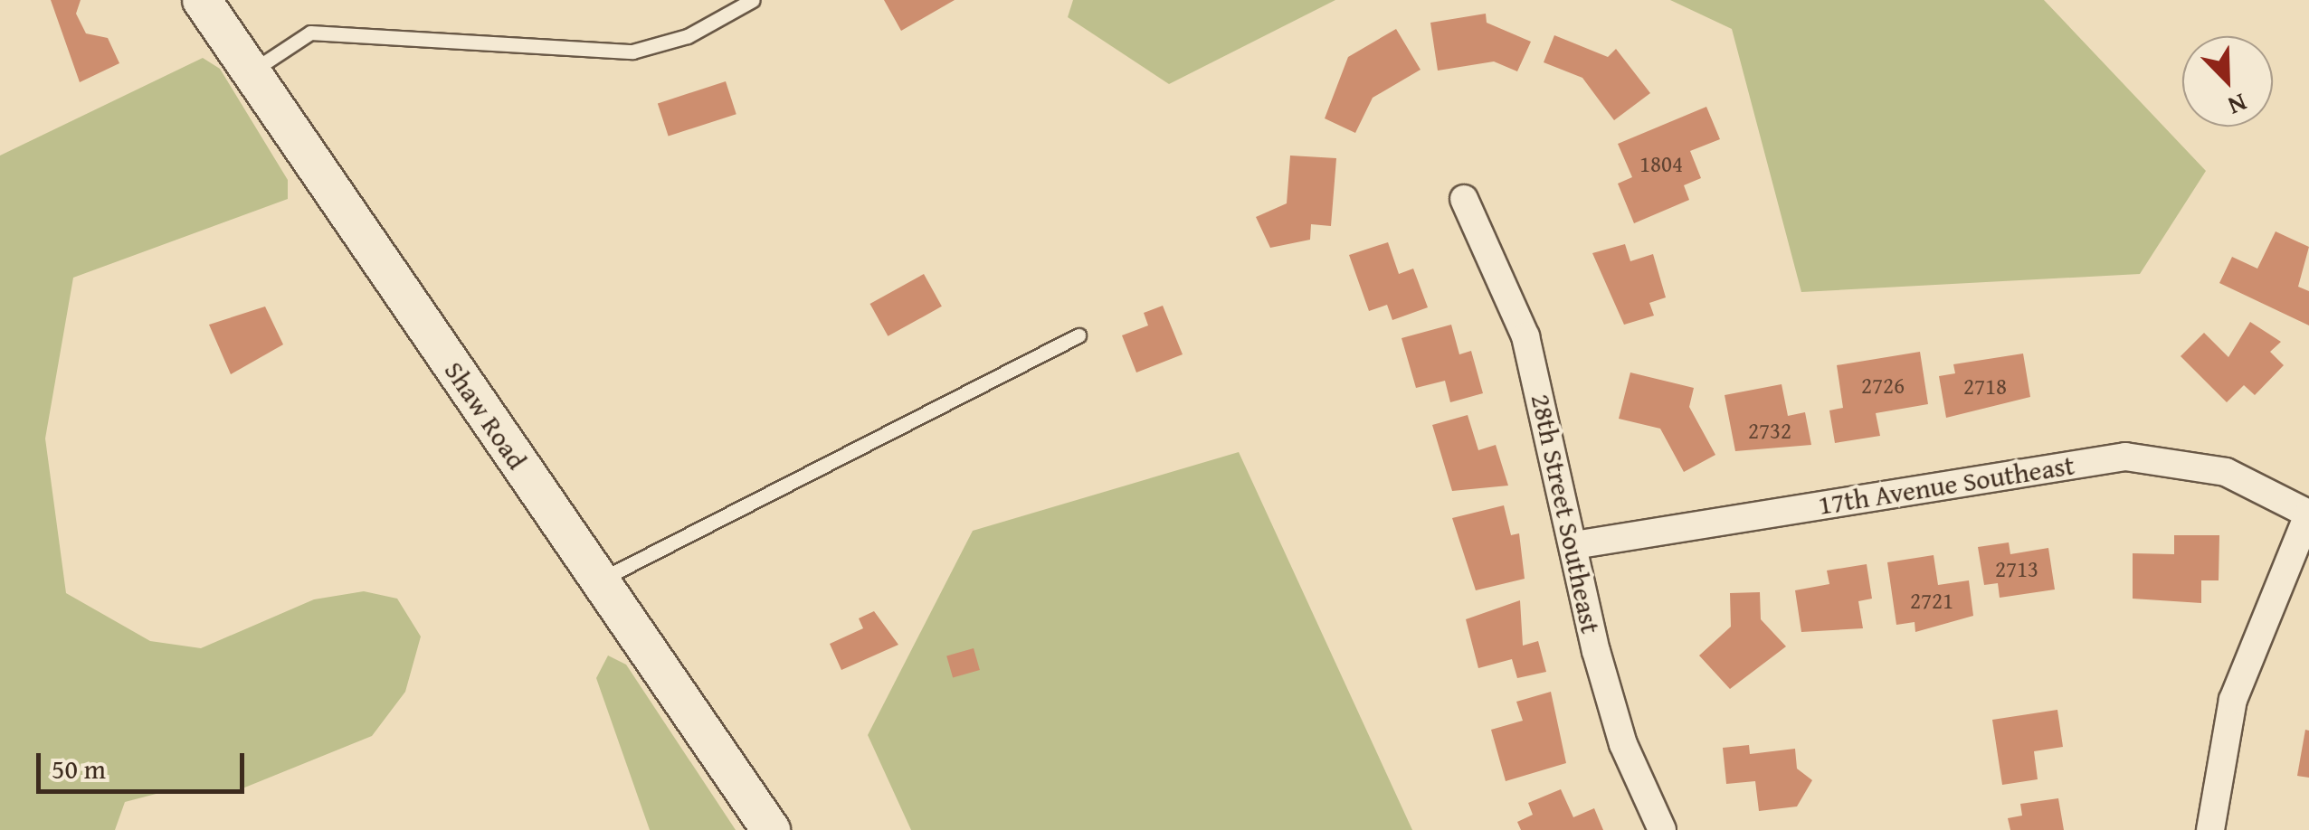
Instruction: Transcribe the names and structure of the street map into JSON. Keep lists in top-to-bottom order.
{
  "streets": {
    "main road": ["Shaw Road"],
    "street": ["17th Avenue Southeast", "28th Street Southeast"]
  },
  "crossings": [
    ["17th Avenue Southeast", "28th Street Southeast"]
  ],
  "house_numbers": [
    "1804",
    "2726",
    "2718",
    "2732",
    "2713",
    "2721"
  ],
  "scale_bar": "50 m",
  "north": "bottom right"
}
